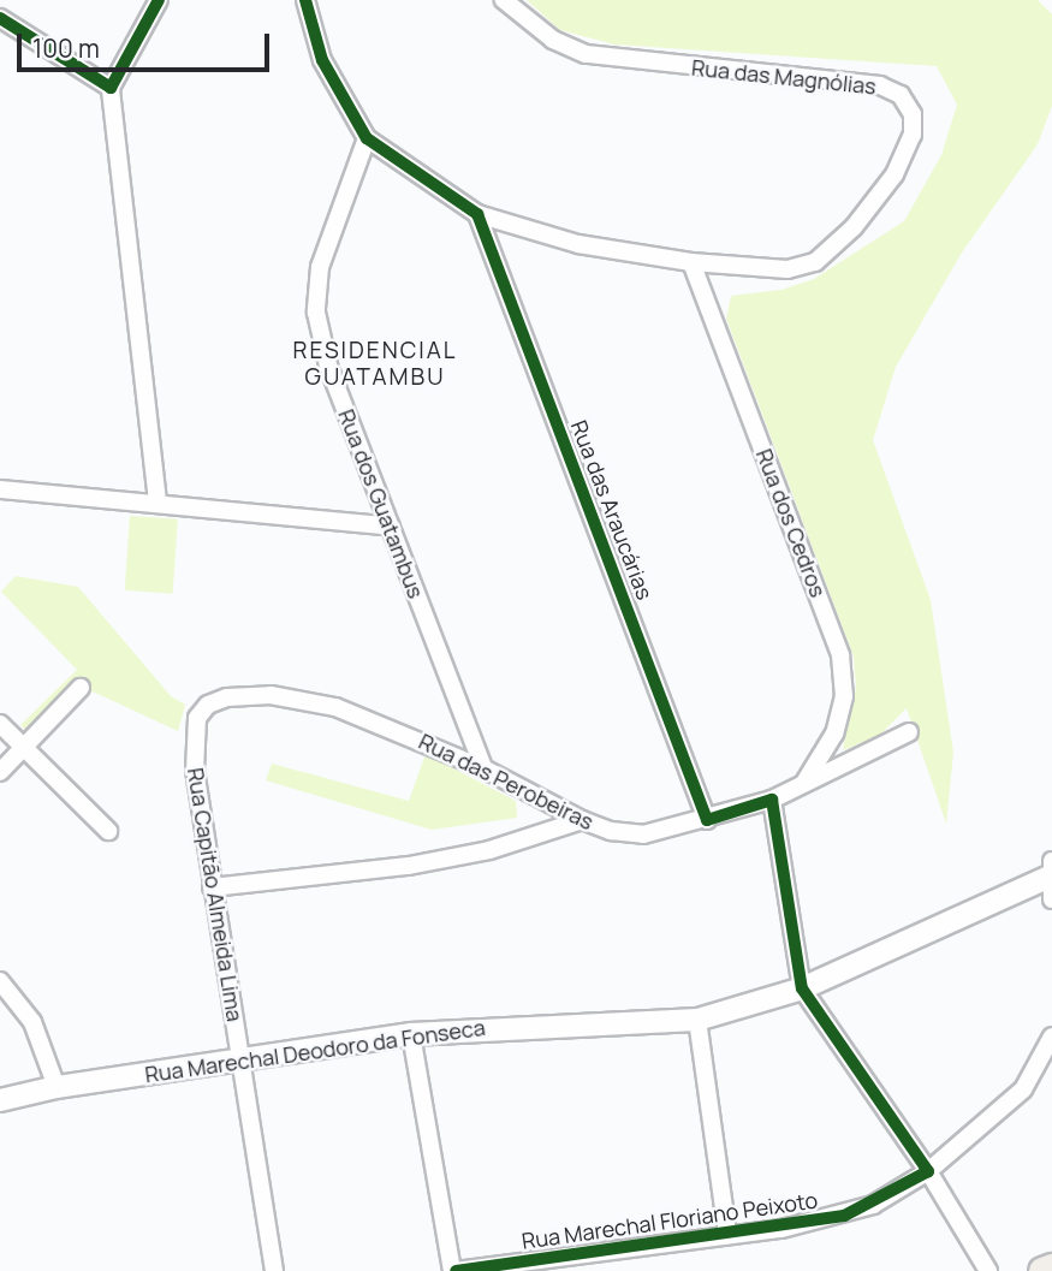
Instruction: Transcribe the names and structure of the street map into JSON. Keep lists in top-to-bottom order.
{
  "streets": {
    "street": [
      "Rua das Magnólias",
      "Rua dos Guatambus",
      "Rua das Araucárias",
      "Rua dos Cedros",
      "Rua das Perobeiras",
      "Rua Capitão Almeida Lima",
      "Rua Marechal Deodoro da Fonseca",
      "Rua Marechal Floriano Peixoto"
    ]
  },
  "crossings": [
    ["Rua das Magnólias", "Rua dos Guatambus"],
    ["Rua das Magnólias", "Rua das Araucárias"],
    ["Rua das Magnólias", "Rua dos Cedros"],
    ["Rua dos Guatambus", "Rua das Perobeiras"],
    ["Rua das Araucárias", "Rua das Perobeiras"],
    ["Rua dos Cedros", "Rua das Perobeiras"],
    ["Rua das Perobeiras", "Rua Capitão Almeida Lima"],
    ["Rua Capitão Almeida Lima", "Rua Marechal Deodoro da Fonseca"]
  ],
  "districts": ["RESIDENCIAL GUATAMBU"],
  "scale_bar": "100 m"
}
